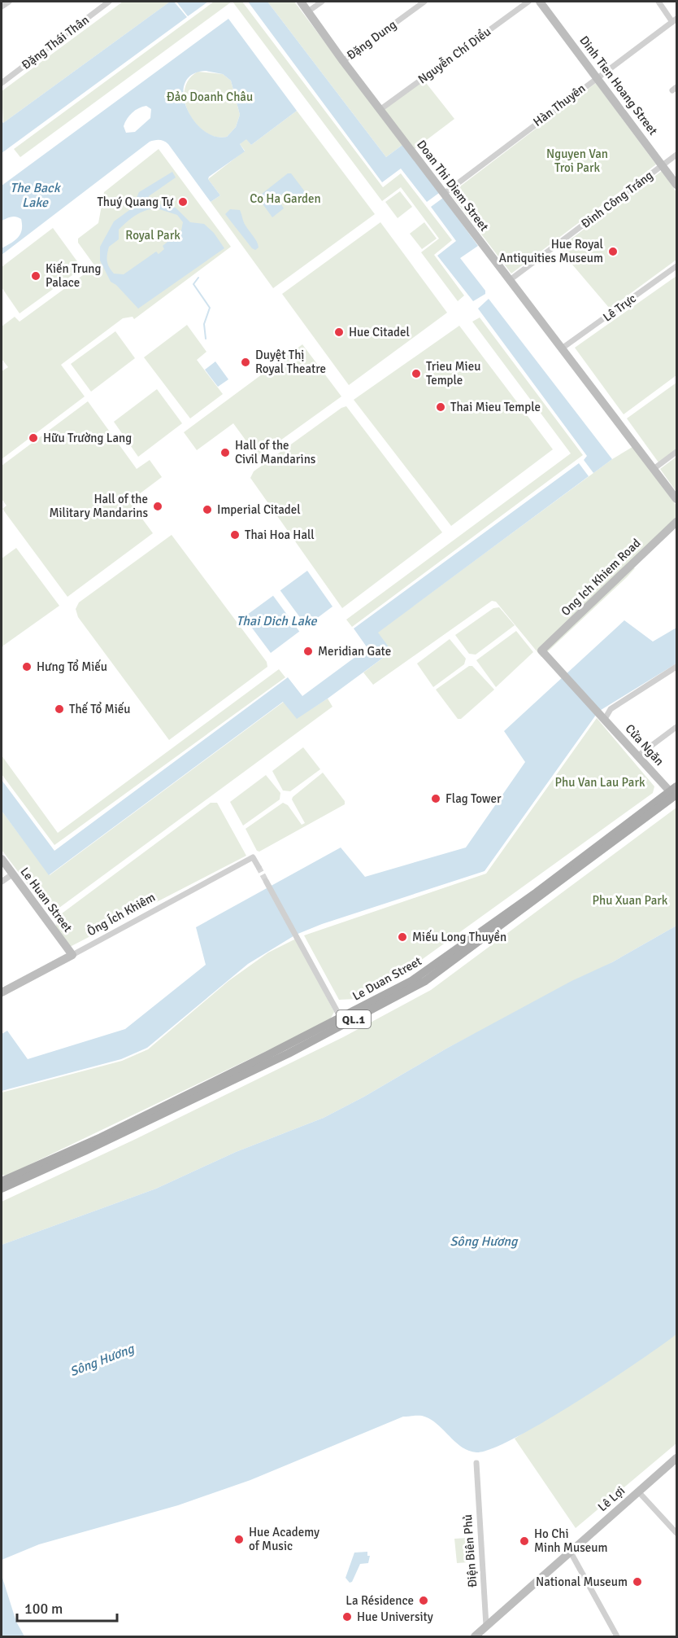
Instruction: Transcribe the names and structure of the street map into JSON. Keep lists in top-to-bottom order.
{
  "streets": {
    "main road": ["Le Duan Street", "QL.1"],
    "street": [
      "Đặng Dung",
      "Đặng Thái Thân",
      "Nguyễn Chí Diểu",
      "Dinh Tien Hoang Street",
      "Hàn Thuyên",
      "Doan Thi Diem Street",
      "Đinh Công Tráng",
      "Lê Trực",
      "Ong Ich Khiem Road",
      "Cửa Ngăn",
      "Le Huan Street",
      "Ông Ích Khiêm",
      "Lê Lợi",
      "Điện Biên Phủ"
    ]
  },
  "crossings": [
    ["Đặng Dung", "Doan Thi Diem Street"],
    ["Nguyễn Chí Diểu", "Doan Thi Diem Street"],
    ["Dinh Tien Hoang Street", "Hàn Thuyên"],
    ["Dinh Tien Hoang Street", "Đinh Công Tráng"],
    ["Hàn Thuyên", "Doan Thi Diem Street"],
    ["Doan Thi Diem Street", "Đinh Công Tráng"],
    ["Doan Thi Diem Street", "Lê Trực"],
    ["Ong Ich Khiem Road", "Cửa Ngăn"],
    ["Cửa Ngăn", "Le Duan Street"],
    ["Le Huan Street", "Ông Ích Khiêm"],
    ["Lê Lợi", "Điện Biên Phủ"]
  ],
  "water": ["The Back Lake", "Thai Dich Lake", "Sông Hương"],
  "parks": [
    "Đảo Doanh Châu",
    "Nguyen Van Troi Park",
    "Co Ha Garden",
    "Royal Park",
    "Phu Van Lau Park",
    "Phu Xuan Park"
  ],
  "places": [
    "Thuý Quang Tự",
    "Hue Royal Antiquities Museum",
    "Kiến Trung Palace",
    "Hue Citadel",
    "Duyệt Thị Royal Theatre",
    "Trieu Mieu Temple",
    "Thai Mieu Temple",
    "Hữu Trường Lang",
    "Hall of the Civil Mandarins",
    "Hall of the Military Mandarins",
    "Imperial Citadel",
    "Thai Hoa Hall",
    "Meridian Gate",
    "Hưng Tổ Miếu",
    "Thế Tổ Miếu",
    "Flag Tower",
    "Miếu Long Thuyền",
    "Hue Academy of Music",
    "Ho Chi Minh Museum",
    "National Museum",
    "La Résidence",
    "Hue University"
  ],
  "scale_bar": "100 m"
}
